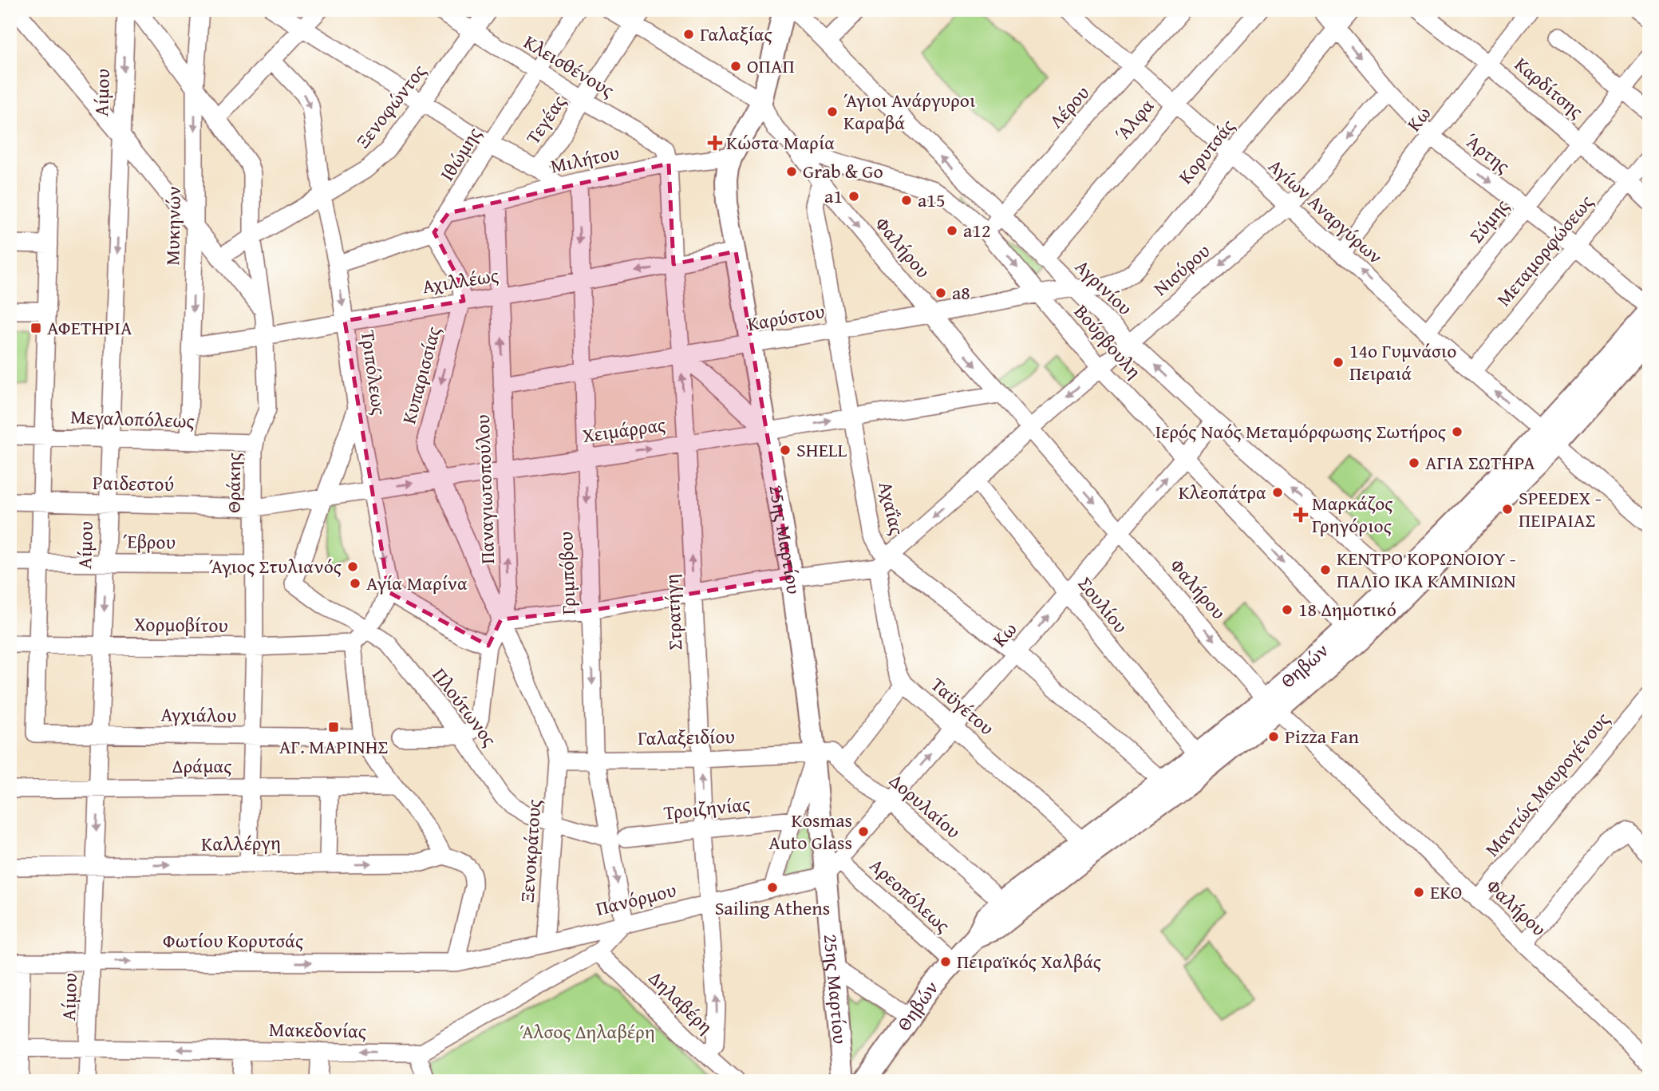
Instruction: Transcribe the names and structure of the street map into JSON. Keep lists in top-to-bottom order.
{
  "streets": {
    "main road": ["25ης Μαρτίου", "Θηβών"],
    "street": [
      "Κλεισθένους",
      "Καρδίτσης",
      "Αίμου",
      "Ξενοφώντος",
      "Λέρου",
      "Κω",
      "Τεγέας",
      "Άλφα",
      "Κορυτσάς",
      "Άρτης",
      "Ιθώμης",
      "Μιλήτου",
      "Αγίων Αναργύρων",
      "Σύμης",
      "Μυκηνών",
      "Φαλήρου",
      "Μεταμορφώσεως",
      "Νισύρου",
      "Αχιλλέως",
      "Αγρινίου",
      "Καρύστου",
      "Βούρβουλη",
      "Τριπόλεως",
      "Κυπαρισσίας",
      "Μεγαλοπόλεως",
      "Χειμάρρας",
      "Θράκης",
      "Ραιδεστού",
      "Παναγιωτοπούλου",
      "Αχαΐας",
      "Έβρου",
      "Γριμπόβου",
      "Σουλίου",
      "Στρατήγη",
      "Χορμοβίτου",
      "Ταϋγέτου",
      "Πλούτωνος",
      "Αγχιάλου",
      "Γαλαξειδίου",
      "Δράμας",
      "Μαντώς Μαυρογένους",
      "Δορυλαίου",
      "Τροιζηνίας",
      "Καλλέργη",
      "Ξενοκράτους",
      "Αρεοπόλεως",
      "Πανόρμου",
      "Φωτίου Κορυτσάς",
      "Δηλαβέρη",
      "Μακεδονίας"
    ]
  },
  "crossings": [
    ["Κλεισθένους", "Ξενοφώντος"],
    ["Κλεισθένους", "Τεγέας"],
    ["Κλεισθένους", "Ιθώμης"],
    ["Κλεισθένους", "Μιλήτου"],
    ["Κλεισθένους", "Στρατήγη"],
    ["Καρδίτσης", "Κω"],
    ["Καρδίτσης", "Σύμης"],
    ["Καρδίτσης", "Μεταμορφώσεως"],
    ["Αίμου", "Μεγαλοπόλεως"],
    ["Αίμου", "Ραιδεστού"],
    ["Αίμου", "Έβρου"],
    ["Αίμου", "Χορμοβίτου"],
    ["Αίμου", "Αγχιάλου"],
    ["Αίμου", "Δράμας"],
    ["Αίμου", "Καλλέργη"],
    ["Αίμου", "Φωτίου Κορυτσάς"],
    ["Αίμου", "Μακεδονίας"],
    ["Ξενοφώντος", "Τριπόλεως"],
    ["Ξενοφώντος", "Θράκης"],
    ["Λέρου", "Αγίων Αναργύρων"],
    ["Λέρου", "Αγρινίου"],
    ["Λέρου", "Βούρβουλη"],
    ["Κω", "Άρτης"],
    ["Κω", "Αγίων Αναργύρων"],
    ["Κω", "Φαλήρου"],
    ["Κω", "Αγρινίου"],
    ["Κω", "Βούρβουλη"],
    ["Κω", "Αχαΐας"],
    ["Κω", "25ης Μαρτίου"],
    ["Κω", "Σουλίου"],
    ["Κω", "Ταϋγέτου"],
    ["Κω", "Δορυλαίου"],
    ["Κω", "Αρεοπόλεως"],
    ["Κω", "Πανόρμου"],
    ["Άλφα", "Αγίων Αναργύρων"],
    ["Άλφα", "Αγρινίου"],
    ["Κορυτσάς", "Άρτης"],
    ["Κορυτσάς", "Αγίων Αναργύρων"],
    ["Κορυτσάς", "Αγρινίου"],
    ["Κορυτσάς", "Καρύστου"],
    ["Άρτης", "Σύμης"],
    ["Άρτης", "Μεταμορφώσεως"],
    ["Άρτης", "Νισύρου"],
    ["Άρτης", "Θηβών"],
    ["Ιθώμης", "Μιλήτου"],
    ["Ιθώμης", "Κυπαρισσίας"],
    ["Μιλήτου", "Παναγιωτοπούλου"],
    ["Μιλήτου", "25ης Μαρτίου"],
    ["Μιλήτου", "Γριμπόβου"],
    ["Μιλήτου", "Στρατήγη"],
    ["Αγίων Αναργύρων", "Σύμης"],
    ["Αγίων Αναργύρων", "Μεταμορφώσεως"],
    ["Αγίων Αναργύρων", "Νισύρου"],
    ["Αγίων Αναργύρων", "Θηβών"],
    ["Μυκηνών", "Αχιλλέως"],
    ["Μυκηνών", "Μεγαλοπόλεως"],
    ["Μυκηνών", "Θράκης"],
    ["Φαλήρου", "Νισύρου"],
    ["Φαλήρου", "Καρύστου"],
    ["Φαλήρου", "Βούρβουλη"],
    ["Φαλήρου", "Χειμάρρας"],
    ["Φαλήρου", "Αχαΐας"],
    ["Φαλήρου", "25ης Μαρτίου"],
    ["Φαλήρου", "Θηβών"],
    ["Φαλήρου", "Μαντώς Μαυρογένους"],
    ["Νισύρου", "Αγρινίου"],
    ["Νισύρου", "Βούρβουλη"],
    ["Νισύρου", "Αχαΐας"],
    ["Νισύρου", "Σουλίου"],
    ["Νισύρου", "Ταϋγέτου"],
    ["Αχιλλέως", "Τριπόλεως"],
    ["Αχιλλέως", "Κυπαρισσίας"],
    ["Αχιλλέως", "Θράκης"],
    ["Αχιλλέως", "Παναγιωτοπούλου"],
    ["Αχιλλέως", "25ης Μαρτίου"],
    ["Αχιλλέως", "Γριμπόβου"],
    ["Αχιλλέως", "Στρατήγη"],
    ["Αγρινίου", "Καρύστου"],
    ["Αγρινίου", "25ης Μαρτίου"],
    ["Αγρινίου", "Θηβών"],
    ["Καρύστου", "Βούρβουλη"],
    ["Καρύστου", "Παναγιωτοπούλου"],
    ["Καρύστου", "Αχαΐας"],
    ["Καρύστου", "25ης Μαρτίου"],
    ["Καρύστου", "Γριμπόβου"],
    ["Καρύστου", "Στρατήγη"],
    ["Βούρβουλη", "Θηβών"],
    ["Τριπόλεως", "Χειμάρρας"],
    ["Κυπαρισσίας", "Χειμάρρας"],
    ["Κυπαρισσίας", "Παναγιωτοπούλου"],
    ["Μεγαλοπόλεως", "Θράκης"],
    ["Χειμάρρας", "Θράκης"],
    ["Χειμάρρας", "Ραιδεστού"],
    ["Χειμάρρας", "Παναγιωτοπούλου"],
    ["Χειμάρρας", "Αχαΐας"],
    ["Χειμάρρας", "25ης Μαρτίου"],
    ["Χειμάρρας", "Γριμπόβου"],
    ["Χειμάρρας", "Στρατήγη"],
    ["Χειμάρρας", "Πλούτωνος"],
    ["Θράκης", "Ραιδεστού"],
    ["Θράκης", "Έβρου"],
    ["Θράκης", "Χορμοβίτου"],
    ["Θράκης", "Αγχιάλου"],
    ["Θράκης", "Δράμας"],
    ["Θράκης", "Καλλέργη"],
    ["Παναγιωτοπούλου", "Πλούτωνος"],
    ["Αχαΐας", "Θηβών"],
    ["Αχαΐας", "Ταϋγέτου"],
    ["25ης Μαρτίου", "Γαλαξειδίου"],
    ["25ης Μαρτίου", "Δορυλαίου"],
    ["25ης Μαρτίου", "Αρεοπόλεως"],
    ["25ης Μαρτίου", "Πανόρμου"],
    ["Γριμπόβου", "Πλούτωνος"],
    ["Γριμπόβου", "Γαλαξειδίου"],
    ["Γριμπόβου", "Τροιζηνίας"],
    ["Γριμπόβου", "Πανόρμου"],
    ["Σουλίου", "Θηβών"],
    ["Στρατήγη", "Γαλαξειδίου"],
    ["Στρατήγη", "Τροιζηνίας"],
    ["Στρατήγη", "Πανόρμου"],
    ["Στρατήγη", "Δηλαβέρη"],
    ["Χορμοβίτου", "Αγχιάλου"],
    ["Θηβών", "Ταϋγέτου"],
    ["Θηβών", "Δορυλαίου"],
    ["Θηβών", "Αρεοπόλεως"],
    ["Πλούτωνος", "Τροιζηνίας"],
    ["Πλούτωνος", "Ξενοκράτους"],
    ["Γαλαξειδίου", "Δορυλαίου"],
    ["Γαλαξειδίου", "Ξενοκράτους"],
    ["Ξενοκράτους", "Πανόρμου"],
    ["Αρεοπόλεως", "Πανόρμου"],
    ["Πανόρμου", "Φωτίου Κορυτσάς"],
    ["Δηλαβέρη", "Μακεδονίας"]
  ],
  "one_way": [
    "Άρτης",
    "Φαλήρου",
    "Νισύρου",
    "Αγρινίου",
    "Βούρβουλη",
    "Τριπόλεως",
    "Παναγιωτοπούλου",
    "Στρατήγη",
    "Καλλέργη",
    "Φωτίου Κορυτσάς",
    "Μακεδονίας"
  ],
  "parks": ["Άλσος Δηλαβέρη"],
  "places": {
    "other": [
      "Γαλαξίας",
      "ΟΠΑΠ",
      "Άγιοι Ανάργυροι Καραβά",
      "Grab & Go",
      "a1",
      "a15",
      "a12",
      "a8",
      "14ο Γυμνάσιο Πειραιά",
      "Ιερός Ναός Μεταμόρφωσης Σωτήρος",
      "SHELL",
      "ΑΓΙΑ ΣΩΤΗΡΑ",
      "Κλεοπάτρα",
      "SPEEDEX - ΠΕΙΡΑΙΑΣ",
      "Άγιος Στυλιανός",
      "ΚΕΝΤΡΟ ΚΟΡΩΝΟΙΟΥ - ΠΑΛΙΟ ΙΚΑ ΚΑΜΙΝΙΩΝ",
      "Αγία Μαρίνα",
      "18 Δημοτικό",
      "Pizza Fan",
      "Kosmas Auto Glass",
      "Sailing Athens",
      "EKO",
      "Πειραϊκός Χαλβάς"
    ],
    "health": ["Κώστα Μαρία", "Μαρκάζος Γρηγόριος"],
    "transit": ["ΑΦΕΤΗΡΙΑ", "ΑΓ. ΜΑΡΙΝΗΣ"]
  }
}
